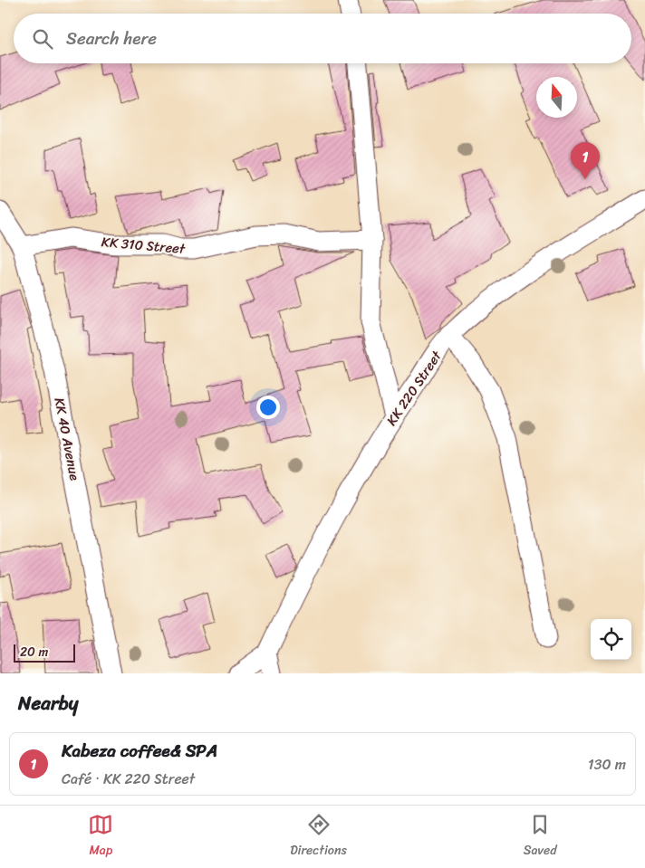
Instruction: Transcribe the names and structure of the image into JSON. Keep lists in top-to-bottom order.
{
  "streets": {
    "street": ["KK 310 Street", "KK 220 Street", "KK 40 Avenue"]
  },
  "crossings": [
    ["KK 310 Street", "KK 40 Avenue"]
  ],
  "scale_bar": "20 m",
  "north": "top",
  "page": {
    "search": "Search here",
    "pins": "1",
    "scale": "20 m",
    "heading": "Nearby",
    "list": [
      {
        "mark": "1",
        "name": "Kabeza coffee& SPA",
        "note": "Café · KK 220 Street",
        "value": "130 m"
      }
    ],
    "nav": ["Map", "Directions", "Saved"]
  }
}
